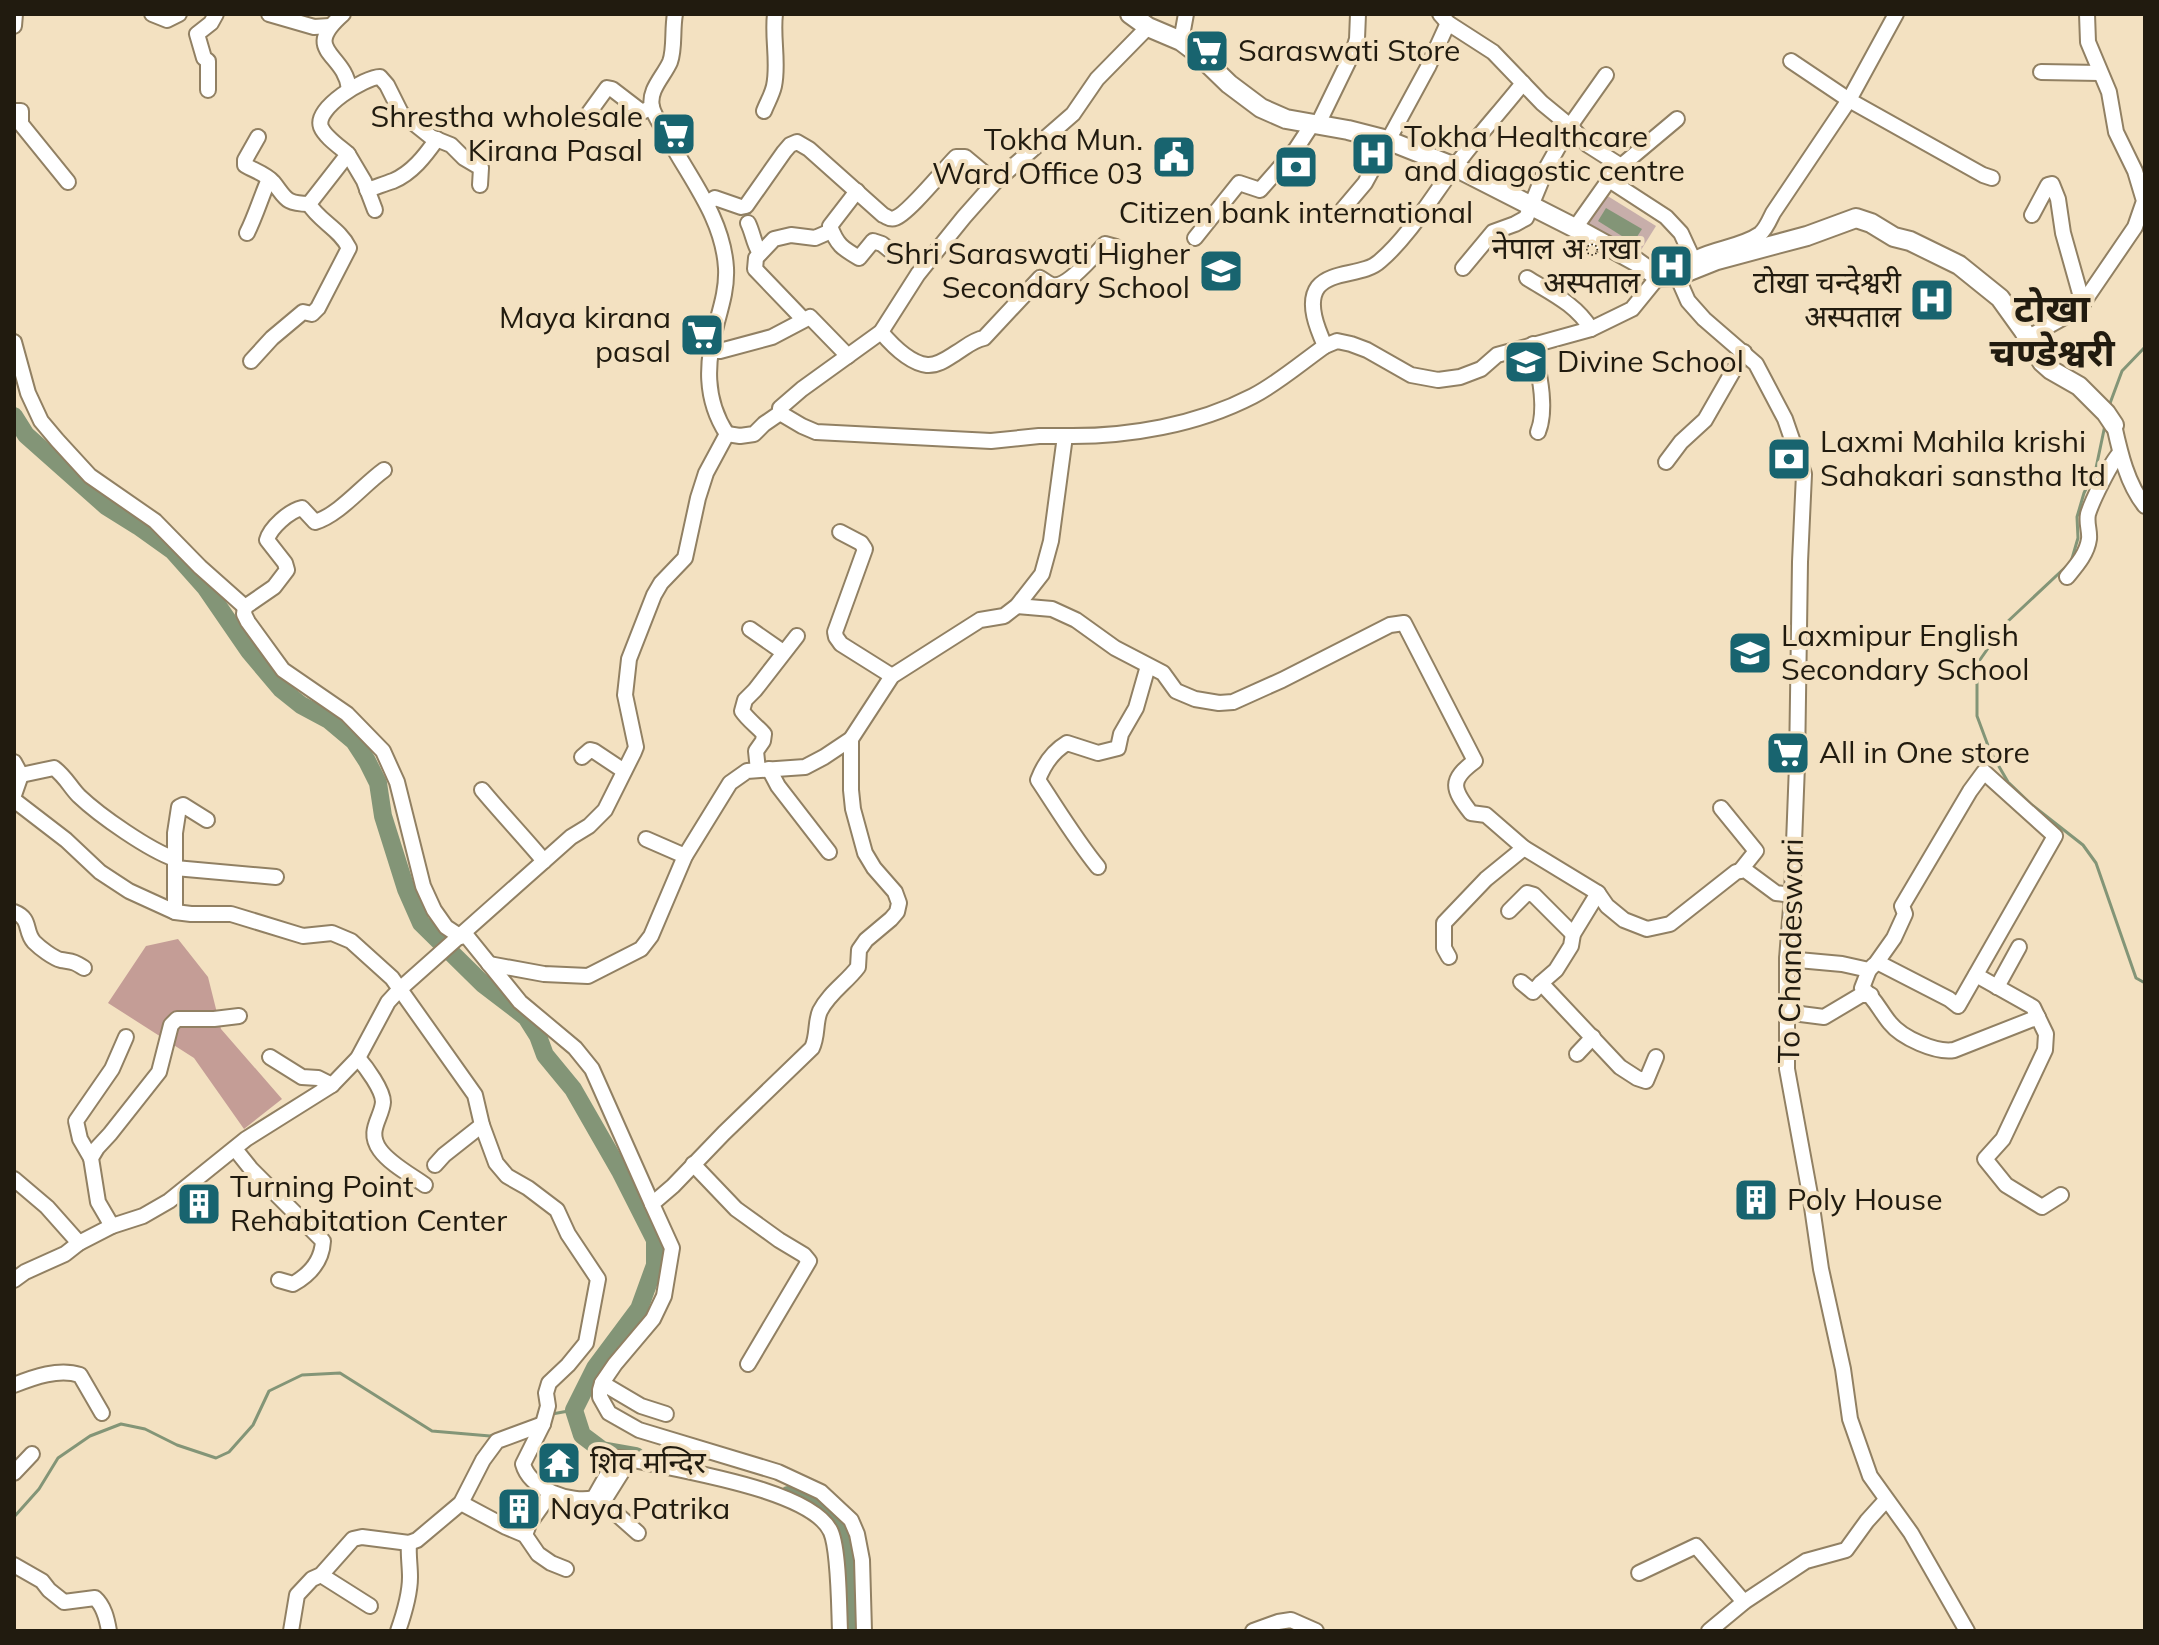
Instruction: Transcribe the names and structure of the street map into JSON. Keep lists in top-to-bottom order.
{
  "streets": {
    "street": ["To Chandeswari"]
  },
  "districts": ["टोखा चण्डेश्वरी"],
  "places": {
    "supermarket": [
      "Saraswati Store",
      "Shrestha wholesale Kirana Pasal",
      "Maya kirana pasal",
      "All in One store"
    ],
    "hospital": ["Tokha Healthcare and diagostic centre", "नेपाल अाखा अस्पताल", "टोखा चन्देश्वरी अस्पताल"],
    "public building": ["Tokha Mun. Ward Office 03"],
    "bank": ["Citizen bank international", "Laxmi Mahila krishi Sahakari sanstha ltd"],
    "school or university": ["Shri Saraswati Higher Secondary School", "Divine School", "Laxmipur English Secondary School"],
    "building": ["Poly House", "Turning Point Rehabitation Center", "Naya Patrika"],
    "temple": ["शिव मन्दिर"]
  }
}
